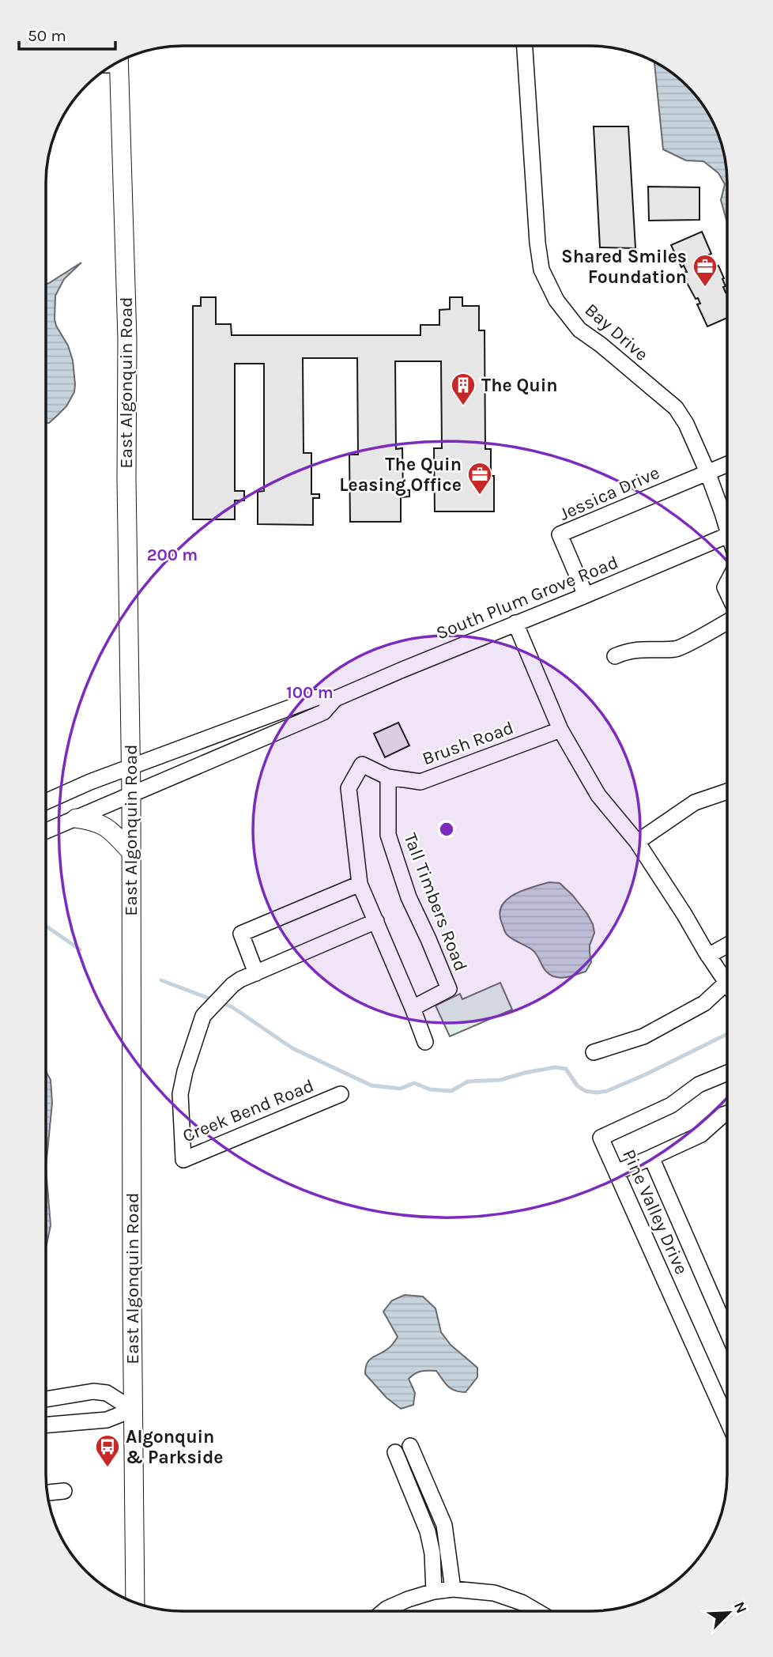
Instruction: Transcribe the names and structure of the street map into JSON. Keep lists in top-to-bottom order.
{
  "streets": {
    "main road": ["East Algonquin Road"],
    "street": [
      "Bay Drive",
      "Jessica Drive",
      "South Plum Grove Road",
      "Brush Road",
      "Tall Timbers Road",
      "Creek Bend Road",
      "Pine Valley Drive"
    ]
  },
  "crossings": [
    ["Bay Drive", "Jessica Drive"],
    ["East Algonquin Road", "South Plum Grove Road"],
    ["Jessica Drive", "South Plum Grove Road"],
    ["Brush Road", "Tall Timbers Road"]
  ],
  "places": {
    "office": ["Shared Smiles Foundation", "The Quin Leasing Office"],
    "building": ["The Quin"],
    "bus stop": ["Algonquin & Parkside"]
  },
  "scale_bar": "50 m",
  "north": "top right",
  "rings": ["200 m", "100 m"]
}
